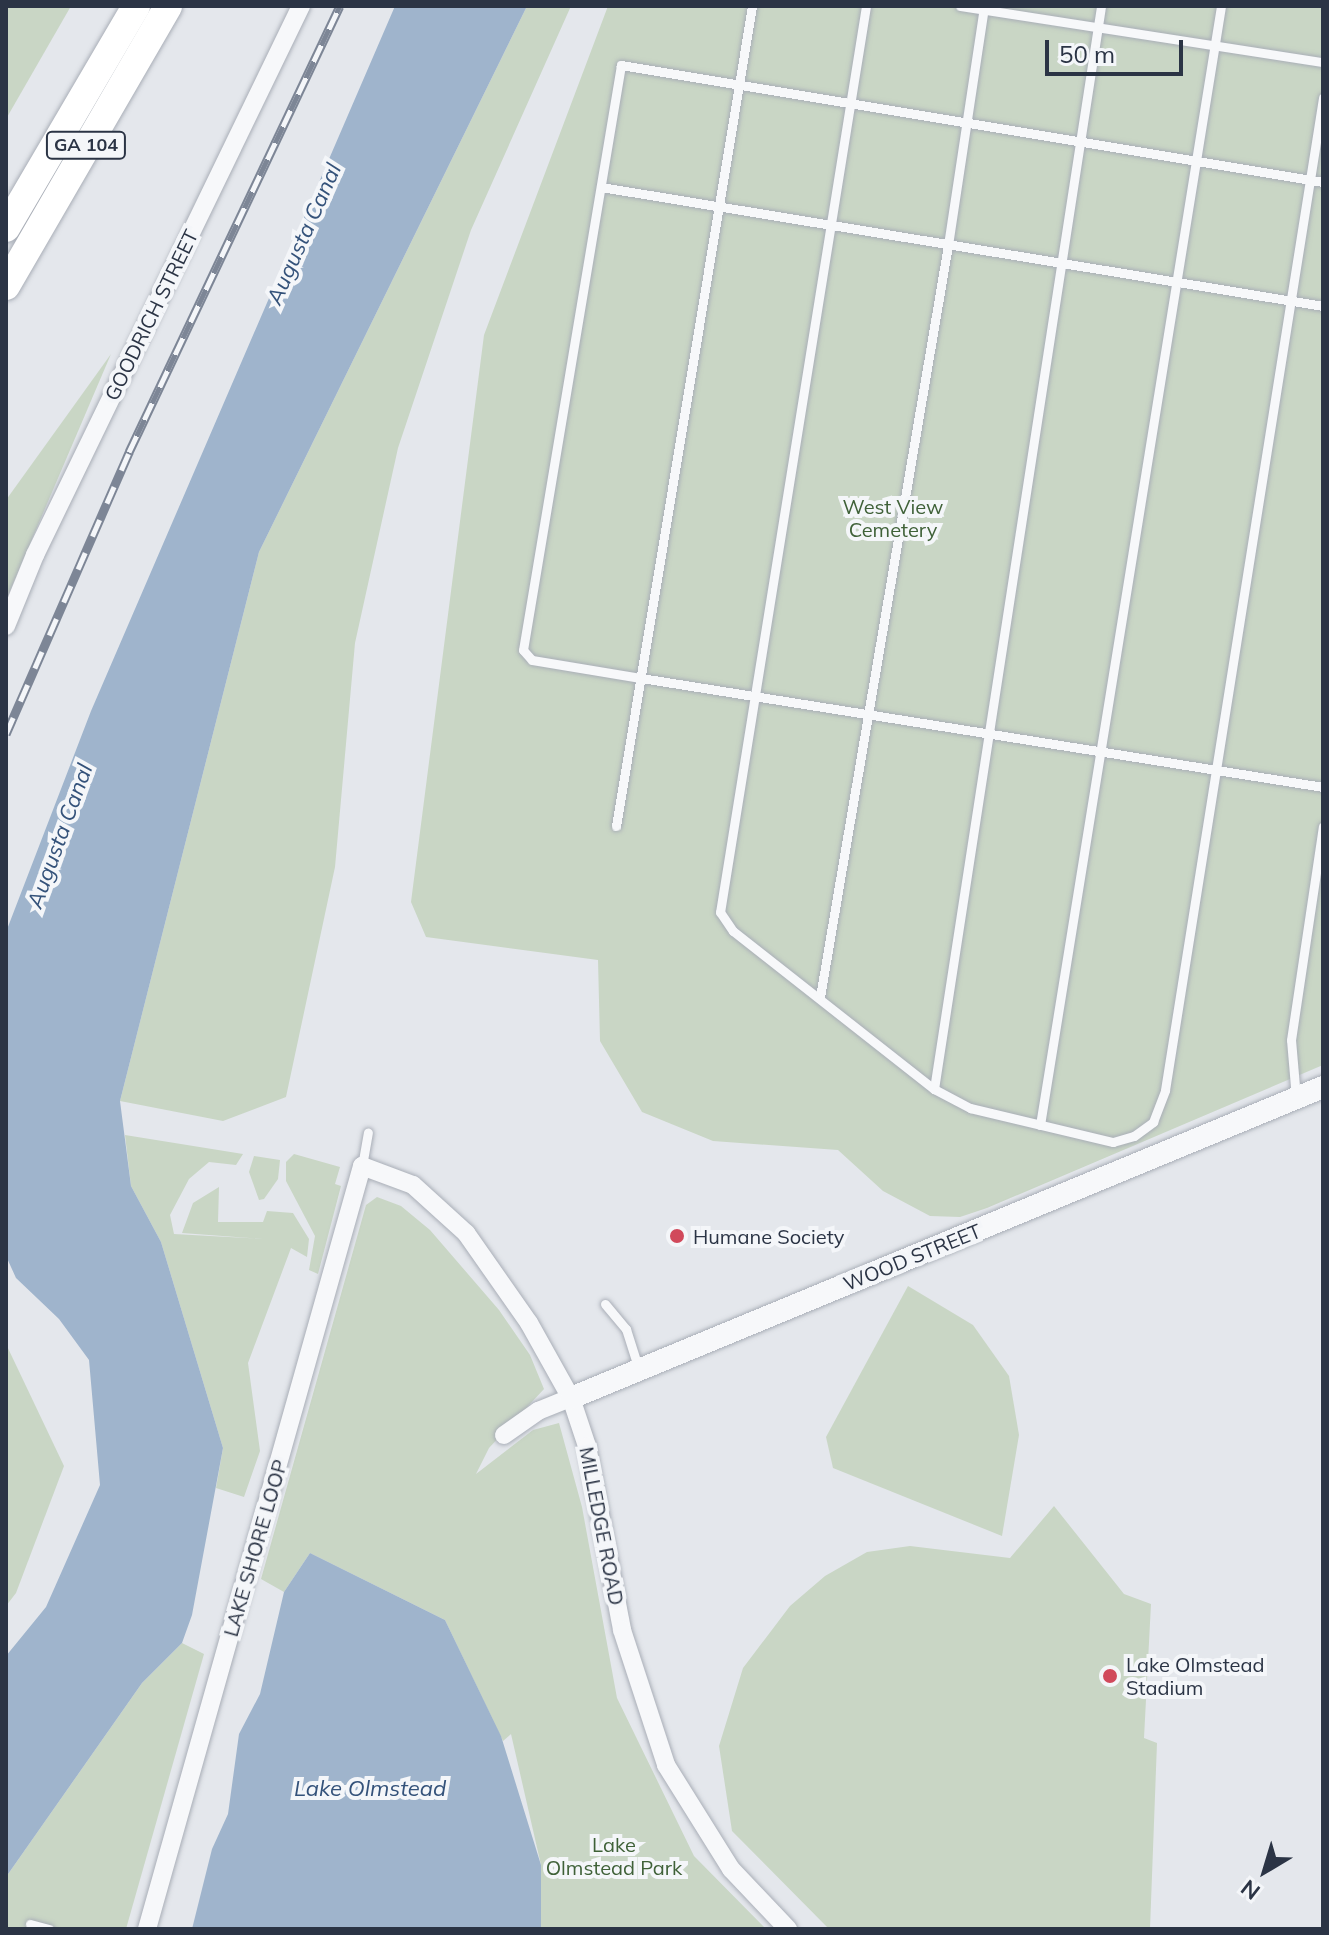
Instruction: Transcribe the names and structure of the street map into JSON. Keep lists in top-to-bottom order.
{
  "streets": {
    "main road": ["GA 104"],
    "street": [
      "GOODRICH STREET",
      "WOOD STREET",
      "MILLEDGE ROAD",
      "LAKE SHORE LOOP"
    ]
  },
  "crossings": [
    ["WOOD STREET", "MILLEDGE ROAD"],
    ["MILLEDGE ROAD", "LAKE SHORE LOOP"]
  ],
  "water": ["Augusta Canal", "Lake Olmstead"],
  "parks": ["West View Cemetery", "Lake Olmstead Park"],
  "places": ["Humane Society", "Lake Olmstead Stadium"],
  "scale_bar": "50 m",
  "north": "bottom left"
}
